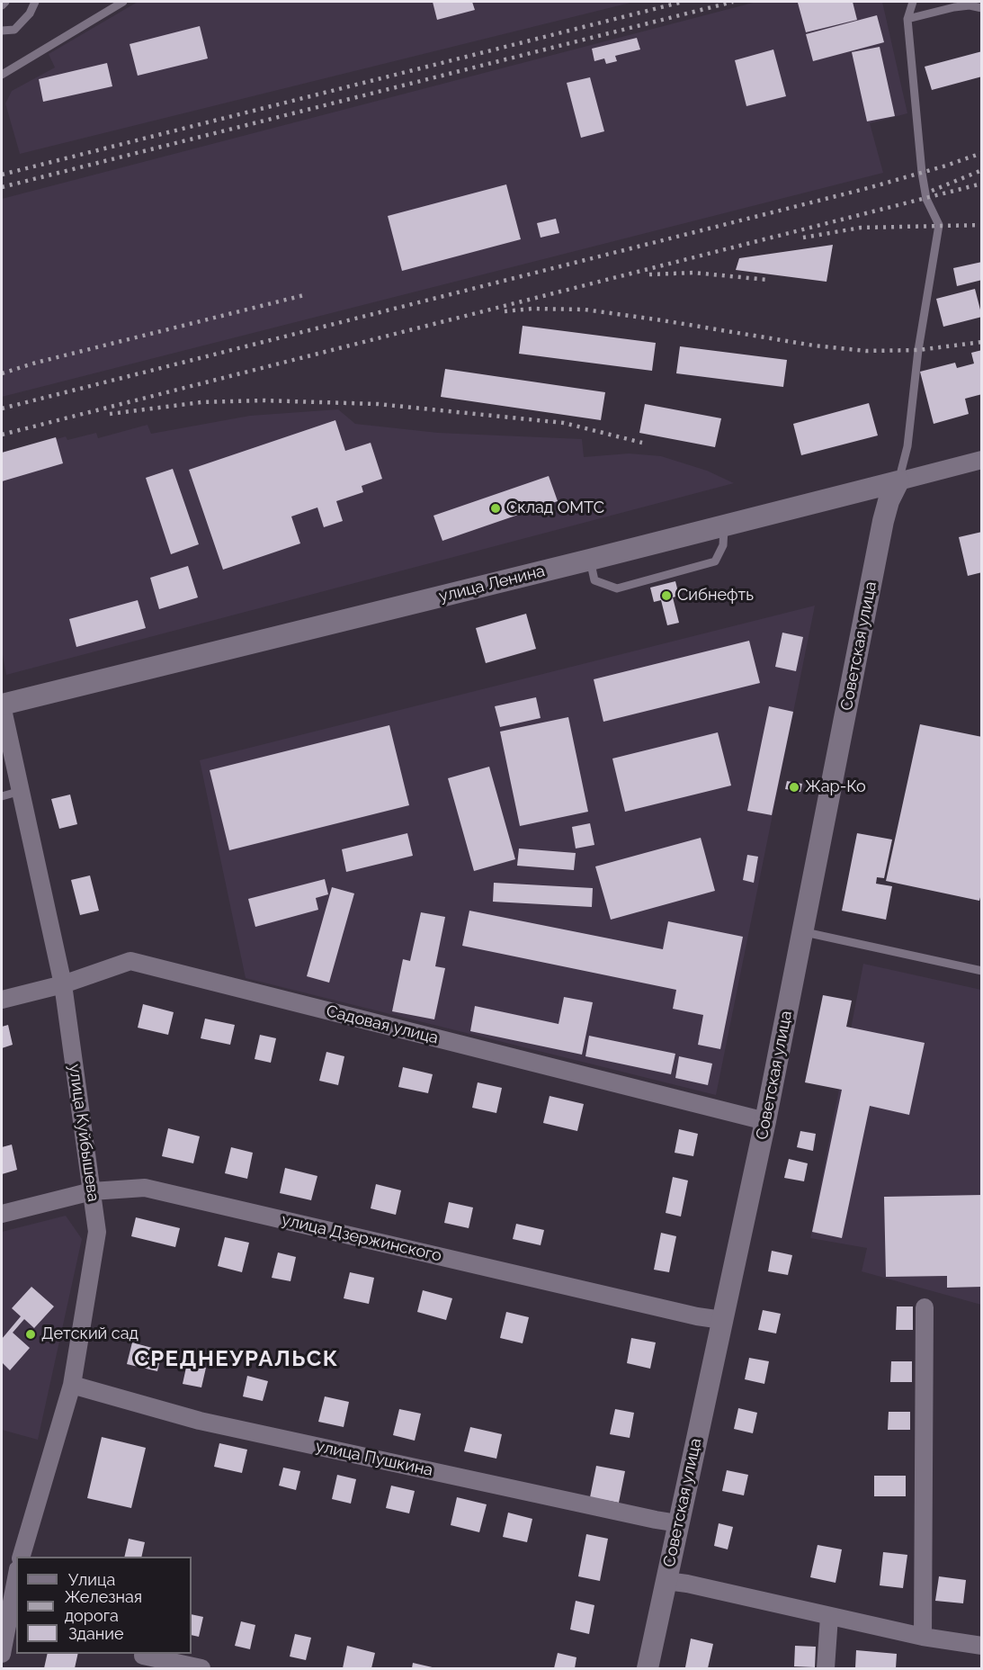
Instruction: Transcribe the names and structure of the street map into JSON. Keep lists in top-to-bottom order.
{
  "streets": {
    "street": [
      "улица Ленина",
      "Советская улица",
      "Садовая улица",
      "улица Куйбышева",
      "улица Дзержинского",
      "улица Пушкина"
    ]
  },
  "crossings": [
    ["улица Ленина", "Советская улица"],
    ["улица Ленина", "улица Куйбышева"],
    ["Советская улица", "Садовая улица"],
    ["Советская улица", "улица Дзержинского"],
    ["Советская улица", "улица Пушкина"],
    ["Садовая улица", "улица Куйбышева"],
    ["улица Куйбышева", "улица Дзержинского"],
    ["улица Куйбышева", "улица Пушкина"]
  ],
  "districts": ["СРЕДНЕУРАЛЬСК"],
  "places": [
    "Склад ОМТС",
    "Сибнефть",
    "Жар-Ко",
    "Детский сад"
  ],
  "legend": ["Улица", "Железная дорога", "Здание"]
}
